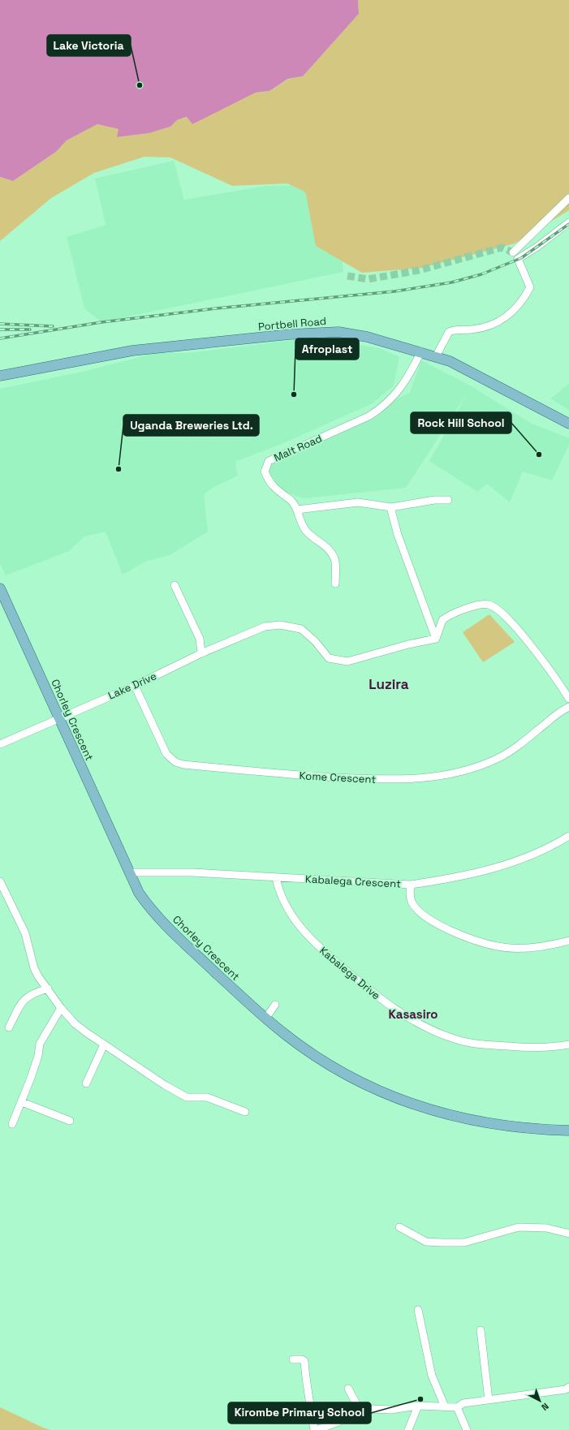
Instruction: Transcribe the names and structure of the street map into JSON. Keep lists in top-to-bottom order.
{
  "streets": {
    "main road": ["Portbell Road", "Chorley Crescent"],
    "street": [
      "Malt Road",
      "Lake Drive",
      "Kome Crescent",
      "Kabalega Crescent",
      "Kabalega Drive"
    ]
  },
  "crossings": [
    ["Portbell Road", "Malt Road"],
    ["Lake Drive", "Chorley Crescent"],
    ["Lake Drive", "Kome Crescent"],
    ["Chorley Crescent", "Kabalega Crescent"],
    ["Kabalega Crescent", "Kabalega Drive"]
  ],
  "districts": ["Luzira", "Kasasiro"],
  "places": [
    "Lake Victoria",
    "Afroplast",
    "Rock Hill School",
    "Uganda Breweries Ltd.",
    "Kirombe Primary School"
  ],
  "north": "bottom right"
}
